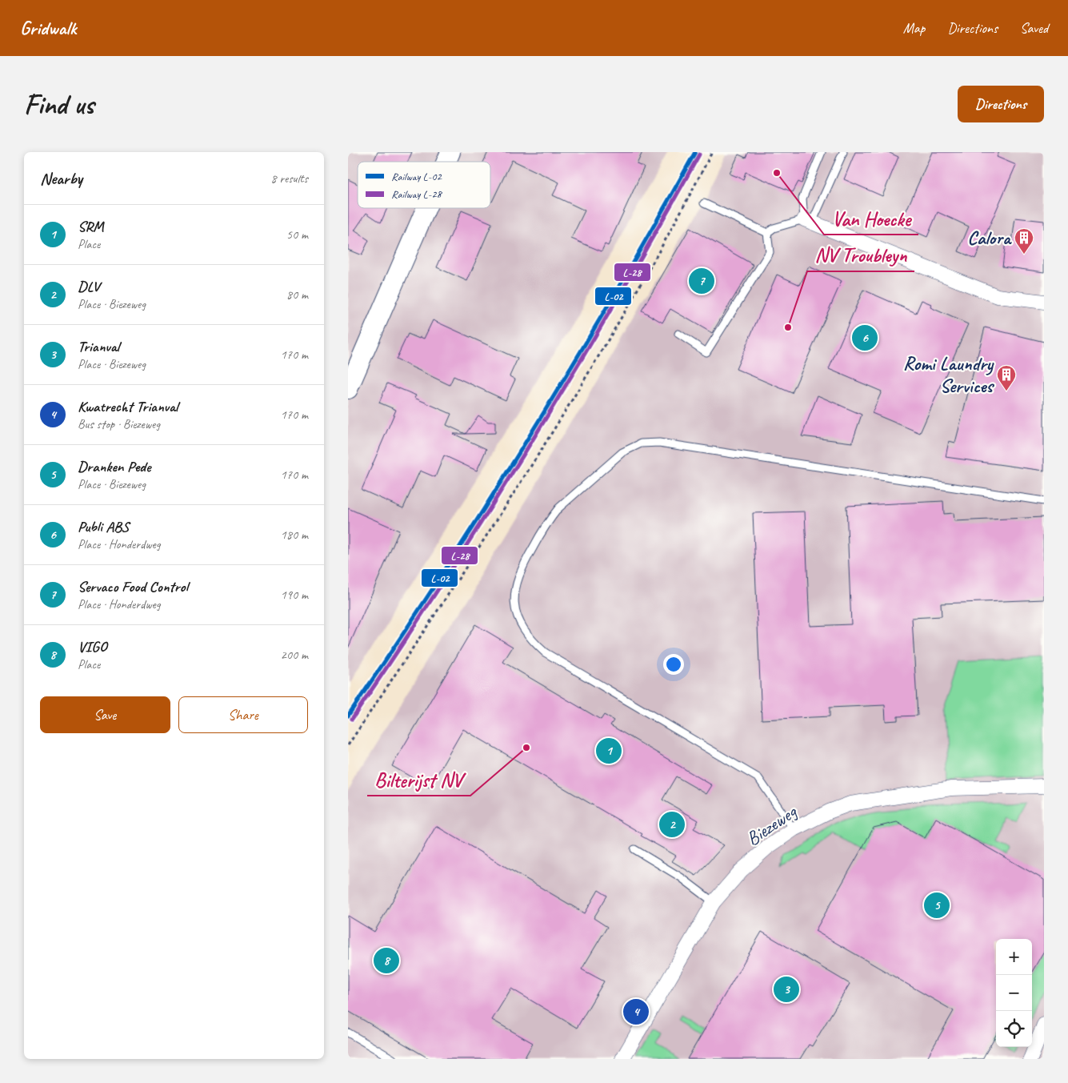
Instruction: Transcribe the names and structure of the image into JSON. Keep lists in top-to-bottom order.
{
  "streets": {
    "street": ["Biezeweg"]
  },
  "places": {
    "other": ["Van Hoecke", "NV Troubleyn", "Bilterijst NV"],
    "building": ["Calora", "Romi Laundry Services"]
  },
  "lines": ["rail line L-02", "rail line L-28"],
  "legend": ["Railway L-02", "Railway L-28"],
  "page": {
    "header": "Gridwalk",
    "nav": ["Map", "Directions", "Saved"],
    "buttons": [
      "Directions",
      ["Save", "Share"]
    ],
    "title": "Find us",
    "heading": ["Nearby", "8 results"],
    "list": [
      {
        "mark": "1",
        "name": "SRM",
        "note": "Place",
        "value": "50 m"
      },
      {
        "mark": "2",
        "name": "DLV",
        "note": "Place · Biezeweg",
        "value": "80 m"
      },
      {
        "mark": "3",
        "name": "Trianval",
        "note": "Place · Biezeweg",
        "value": "170 m"
      },
      {
        "mark": "4",
        "name": "Kwatrecht Trianval",
        "note": "Bus stop · Biezeweg",
        "value": "170 m"
      },
      {
        "mark": "5",
        "name": "Dranken Pede",
        "note": "Place · Biezeweg",
        "value": "170 m"
      },
      {
        "mark": "6",
        "name": "Publi ABS",
        "note": "Place · Honderdweg",
        "value": "180 m"
      },
      {
        "mark": "7",
        "name": "Servaco Food Control",
        "note": "Place · Honderdweg",
        "value": "190 m"
      },
      {
        "mark": "8",
        "name": "VIGO",
        "note": "Place",
        "value": "200 m"
      }
    ],
    "pins": [
      "7",
      "6",
      "1",
      "2",
      "5",
      "8",
      "3",
      "4"
    ],
    "map_buttons": ["+", "−"]
  }
}
